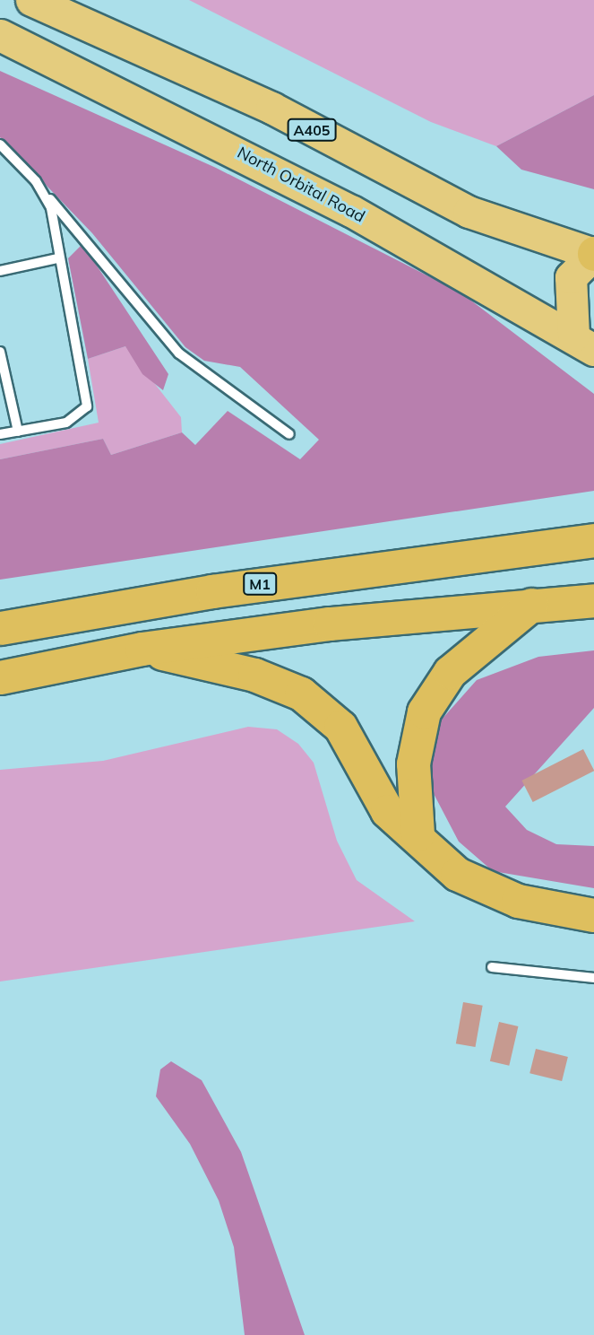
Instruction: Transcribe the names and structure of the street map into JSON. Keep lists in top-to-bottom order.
{
  "streets": {
    "highway": ["A405", "North Orbital Road", "M1"]
  }
}
